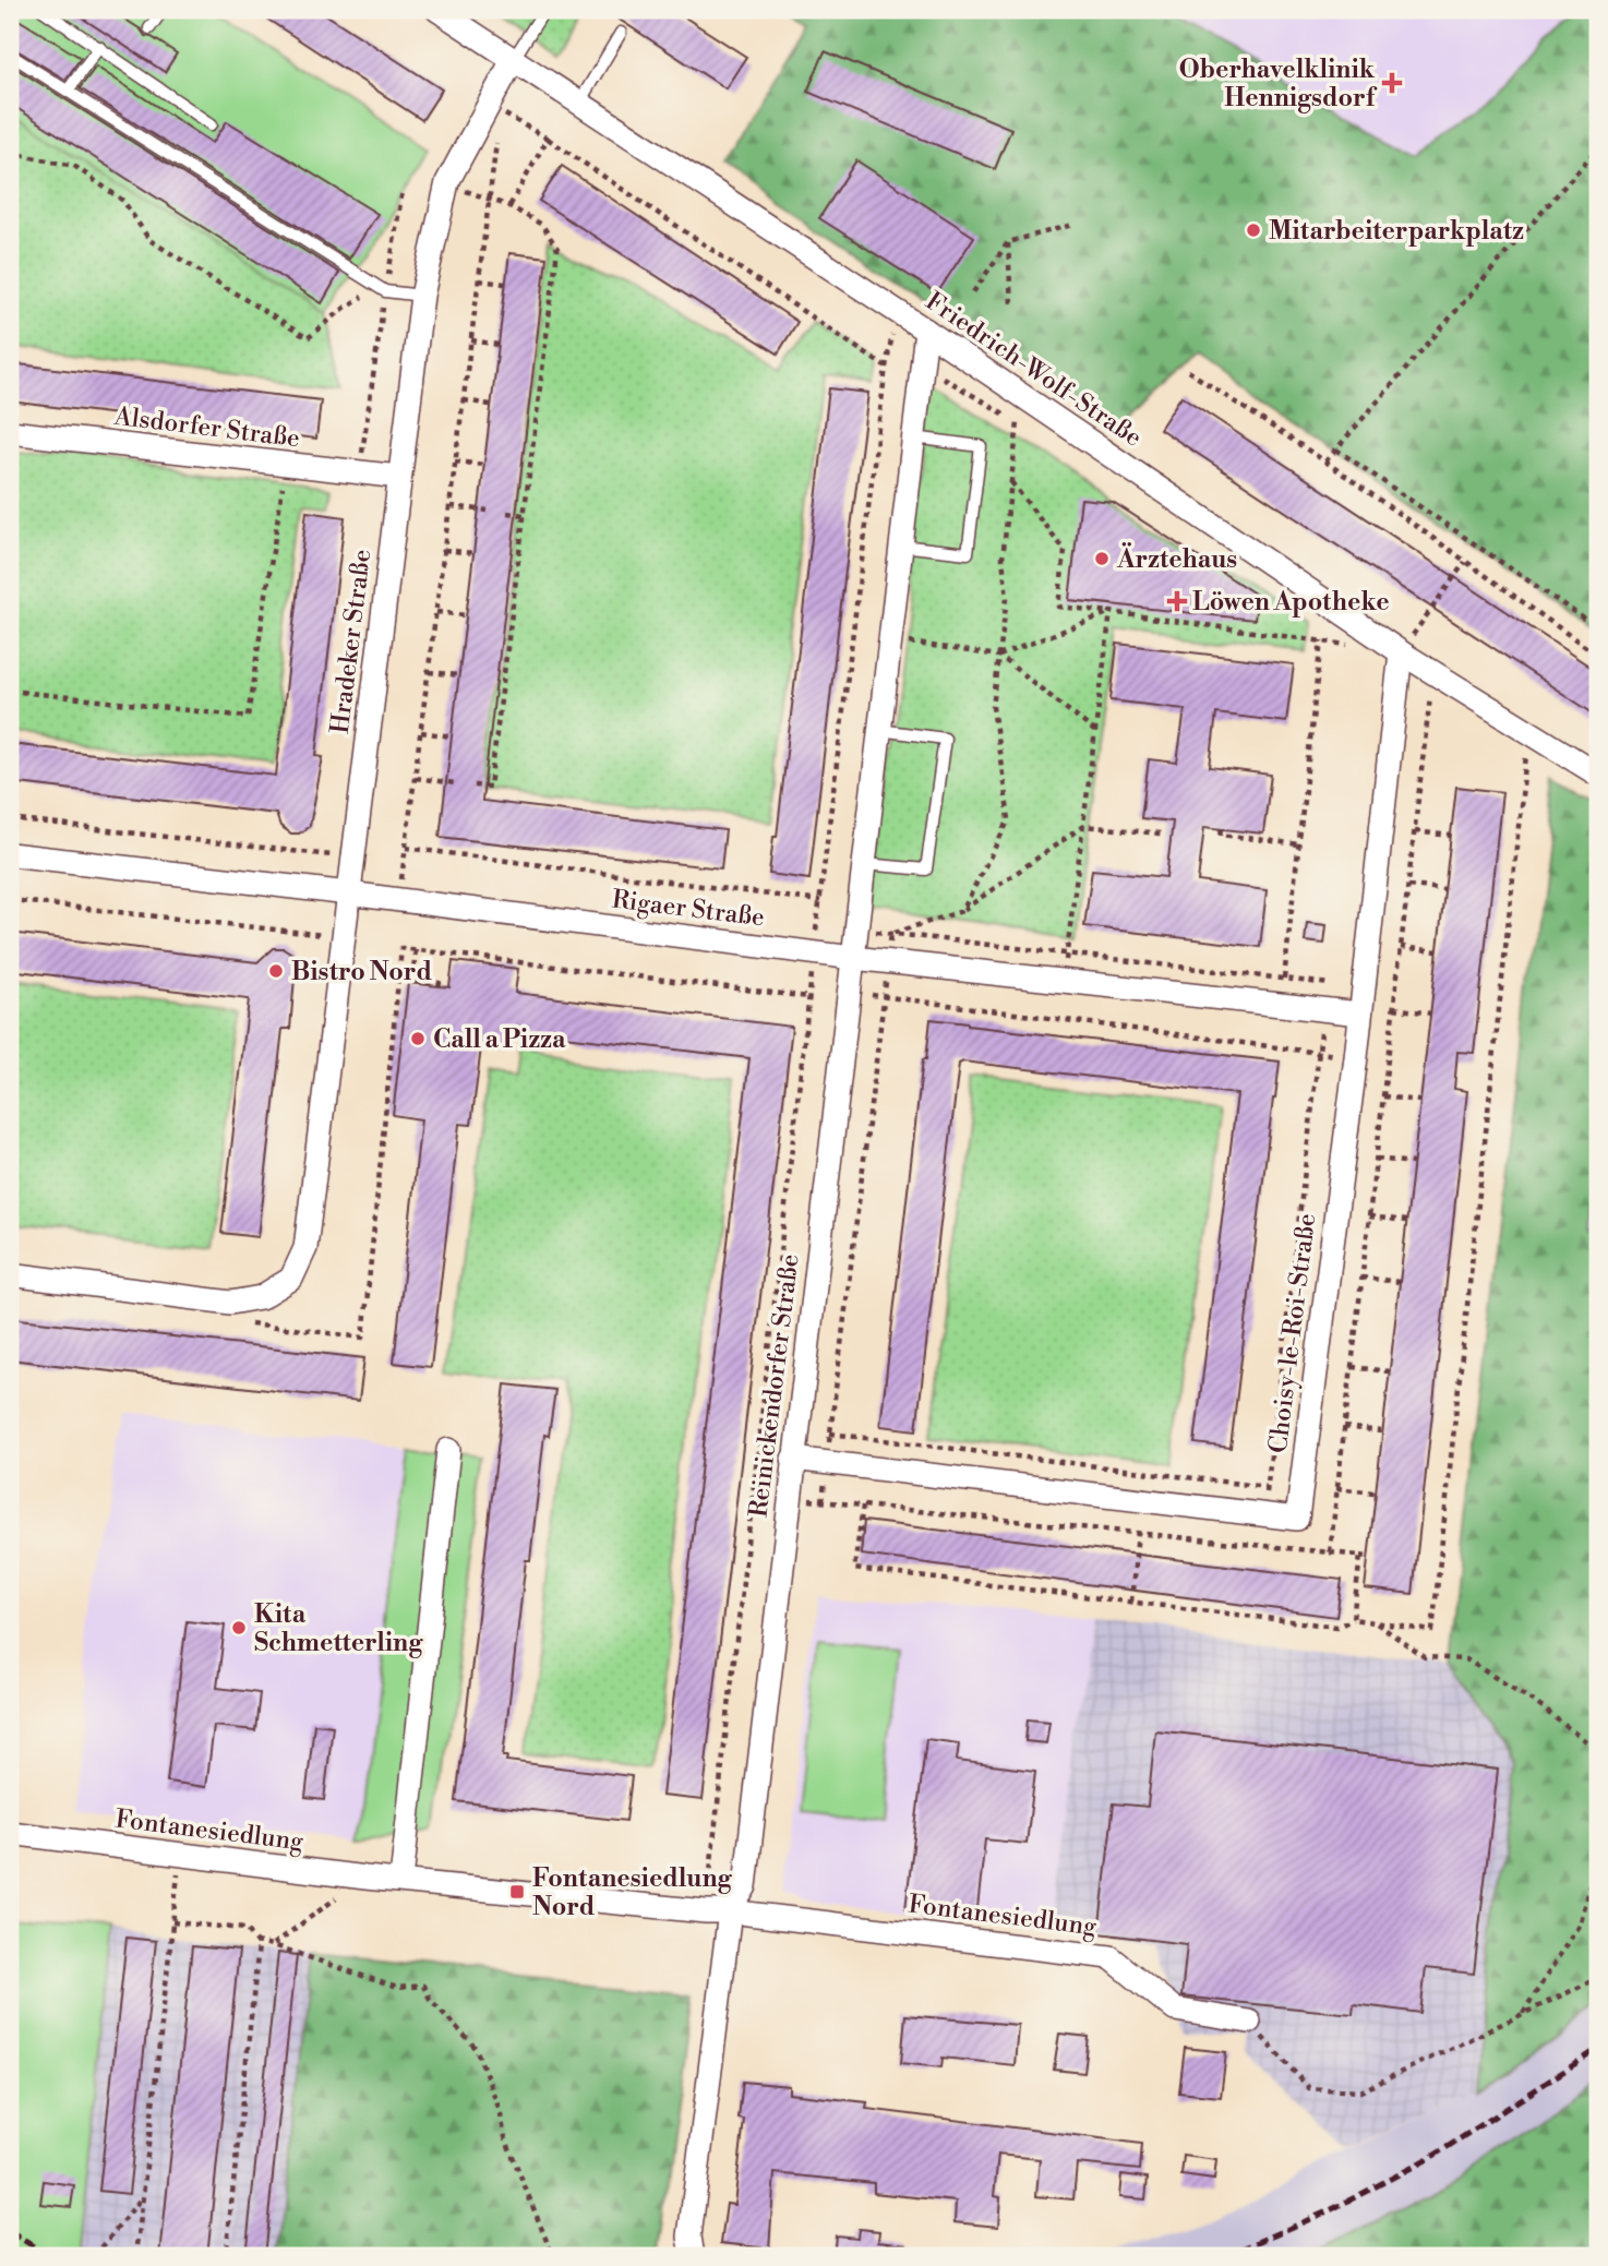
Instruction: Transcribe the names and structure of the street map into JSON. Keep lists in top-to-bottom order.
{
  "streets": {
    "street": [
      "Friedrich-Wolf-Straße",
      "Alsdorfer Straße",
      "Hradeker Straße",
      "Rigaer Straße",
      "Choisy-le-Roi-Straße",
      "Reinickendorfer Straße",
      "Fontanesiedlung"
    ]
  },
  "crossings": [
    ["Friedrich-Wolf-Straße", "Hradeker Straße"],
    ["Friedrich-Wolf-Straße", "Choisy-le-Roi-Straße"],
    ["Friedrich-Wolf-Straße", "Reinickendorfer Straße"],
    ["Alsdorfer Straße", "Hradeker Straße"],
    ["Hradeker Straße", "Rigaer Straße"],
    ["Rigaer Straße", "Choisy-le-Roi-Straße"],
    ["Rigaer Straße", "Reinickendorfer Straße"],
    ["Choisy-le-Roi-Straße", "Reinickendorfer Straße"],
    ["Reinickendorfer Straße", "Fontanesiedlung"]
  ],
  "places": {
    "health": ["Oberhavelklinik Hennigsdorf", "Löwen Apotheke"],
    "other": [
      "Mitarbeiterparkplatz",
      "Ärztehaus",
      "Bistro Nord",
      "Call a Pizza",
      "Kita Schmetterling"
    ],
    "transit": ["Fontanesiedlung Nord"]
  }
}
